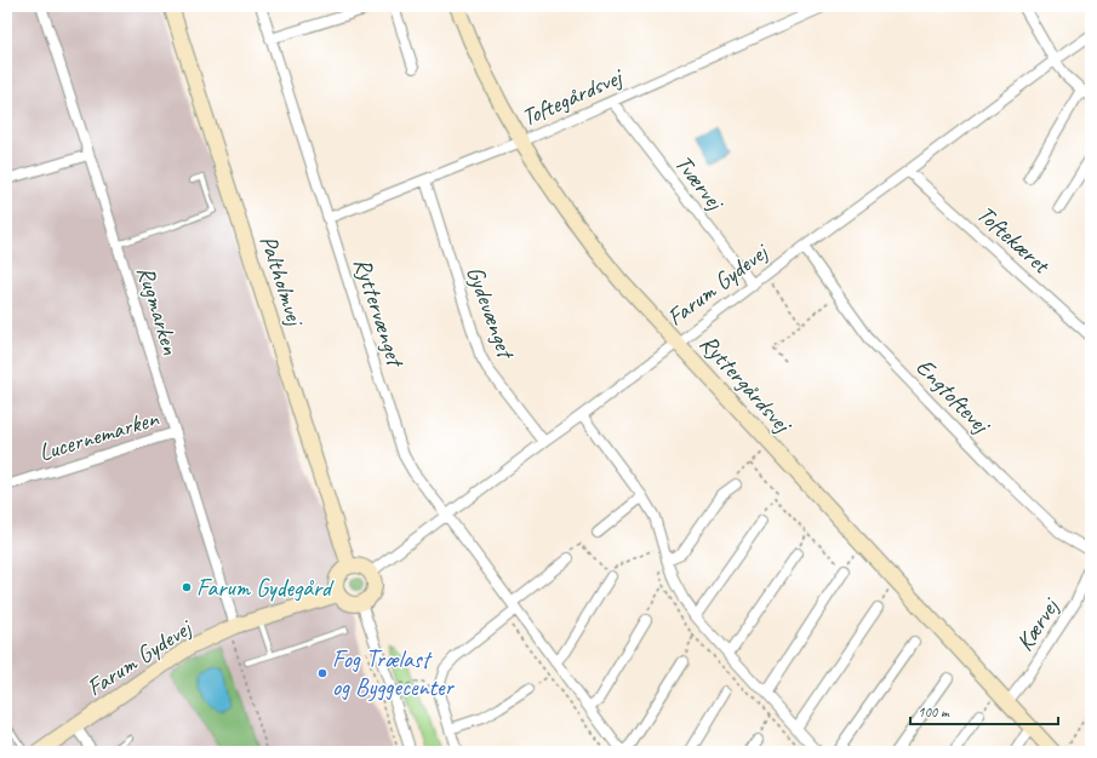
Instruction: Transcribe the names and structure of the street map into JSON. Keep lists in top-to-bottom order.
{
  "streets": {
    "street": [
      "Toftegårdsvej",
      "Tværvej",
      "Toftekæret",
      "Paltholmvej",
      "Farum Gydevej",
      "Rugmarken",
      "Ryttervænget",
      "Gydevænget",
      "Ryttergårdsvej",
      "Engtoftevej",
      "Lucernemarken",
      "Kærvej"
    ]
  },
  "crossings": [
    ["Toftegårdsvej", "Tværvej"],
    ["Toftegårdsvej", "Ryttervænget"],
    ["Toftegårdsvej", "Gydevænget"],
    ["Toftegårdsvej", "Ryttergårdsvej"],
    ["Tværvej", "Farum Gydevej"],
    ["Toftekæret", "Farum Gydevej"],
    ["Paltholmvej", "Farum Gydevej"],
    ["Farum Gydevej", "Rugmarken"],
    ["Farum Gydevej", "Ryttervænget"],
    ["Farum Gydevej", "Gydevænget"],
    ["Farum Gydevej", "Ryttergårdsvej"],
    ["Farum Gydevej", "Engtoftevej"],
    ["Rugmarken", "Lucernemarken"],
    ["Ryttergårdsvej", "Kærvej"]
  ],
  "places": ["Farum Gydegård", "Fog Trælast og Byggecenter"],
  "scale_bar": "100 m"
}
